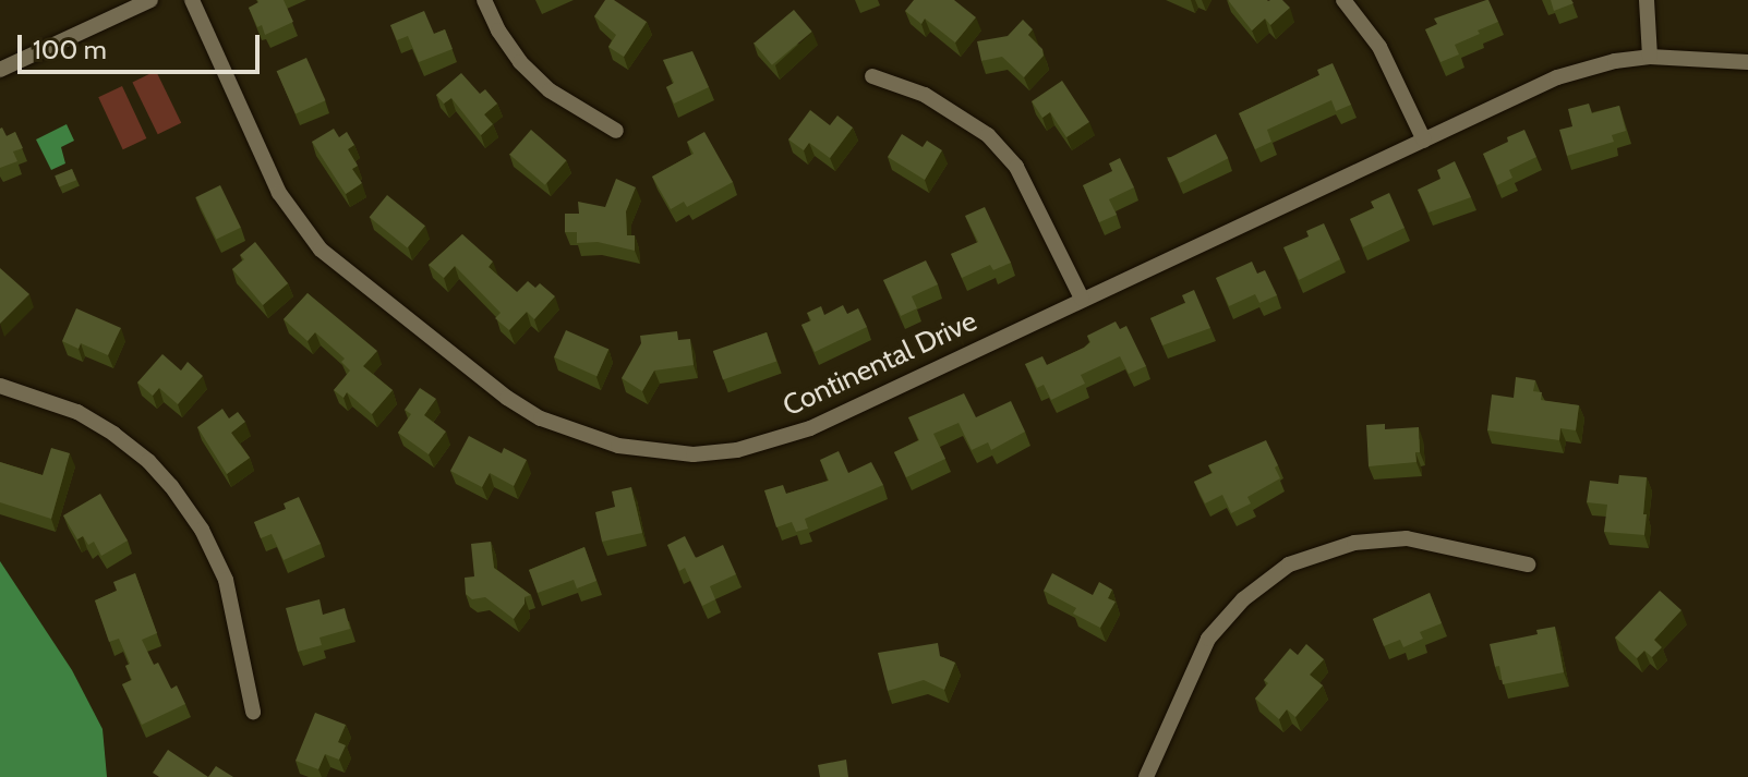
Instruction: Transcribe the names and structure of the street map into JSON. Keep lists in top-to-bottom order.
{
  "streets": {
    "street": ["Continental Drive"]
  },
  "scale_bar": "100 m"
}
